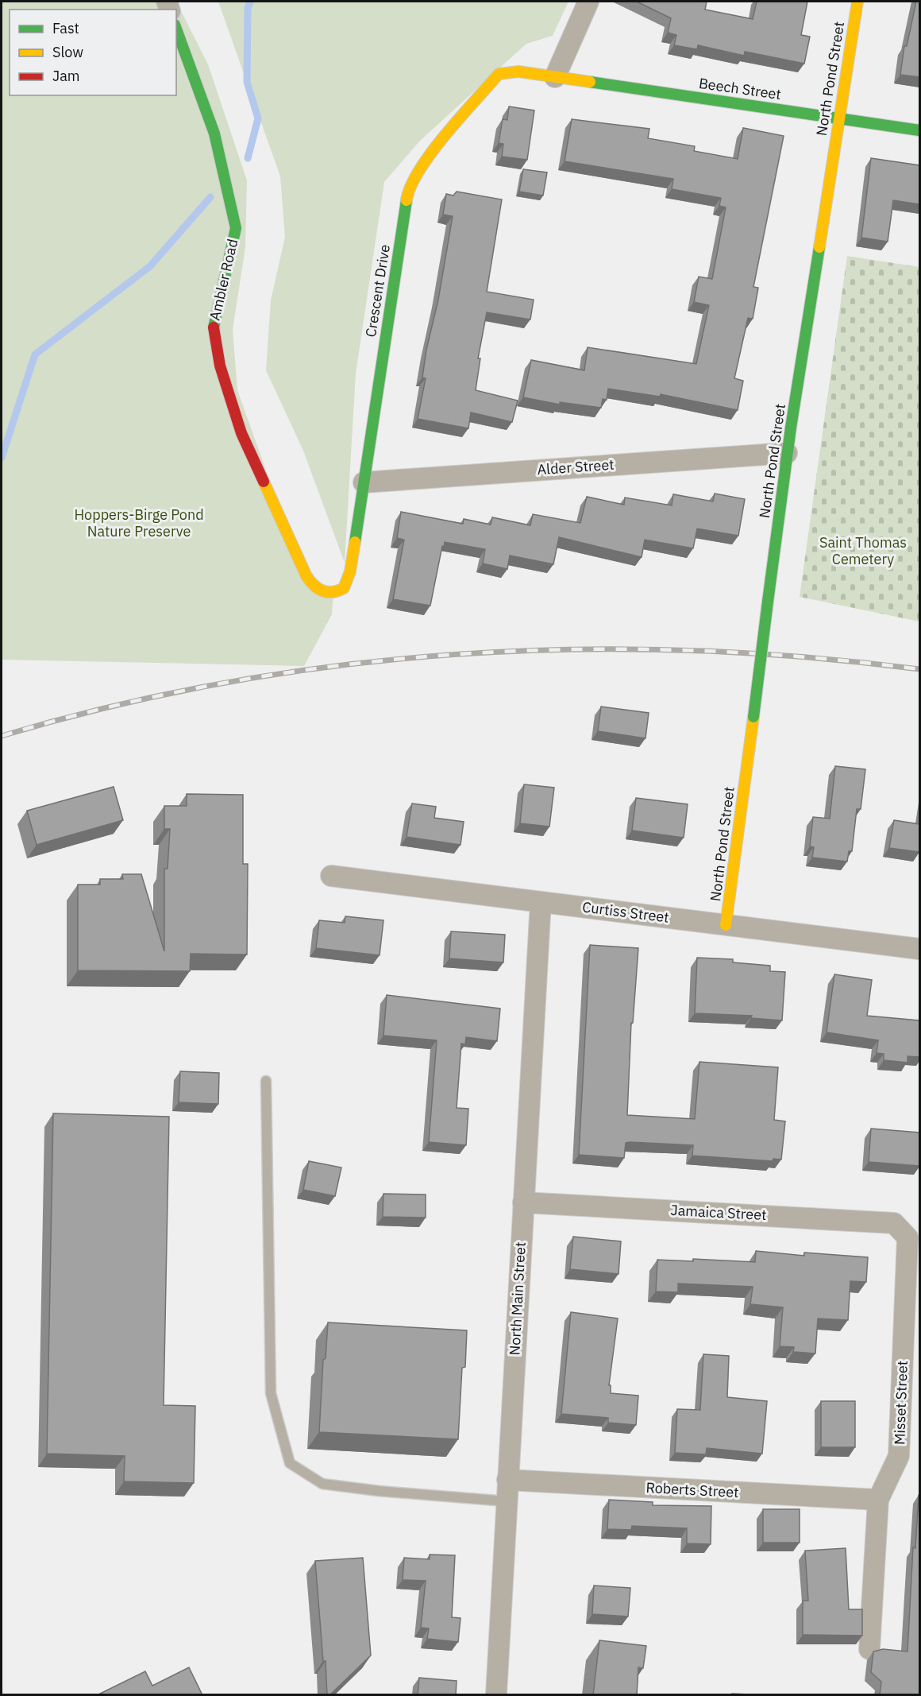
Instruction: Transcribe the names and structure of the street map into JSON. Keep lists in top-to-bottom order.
{
  "streets": {
    "street": [
      "North Pond Street",
      "Beech Street",
      "Ambler Road",
      "Crescent Drive",
      "Alder Street",
      "Curtiss Street",
      "Jamaica Street",
      "North Main Street",
      "Misset Street",
      "Roberts Street"
    ]
  },
  "crossings": [
    ["North Pond Street", "Beech Street"],
    ["North Pond Street", "Alder Street"],
    ["North Pond Street", "Curtiss Street"],
    ["Beech Street", "Crescent Drive"],
    ["Ambler Road", "Crescent Drive"],
    ["Crescent Drive", "Alder Street"],
    ["Curtiss Street", "North Main Street"],
    ["Jamaica Street", "North Main Street"],
    ["Jamaica Street", "Misset Street"],
    ["North Main Street", "Roberts Street"],
    ["Misset Street", "Roberts Street"]
  ],
  "parks": ["Hoppers-Birge Pond Nature Preserve", "Saint Thomas Cemetery"],
  "legend": ["Fast", "Slow", "Jam"]
}
